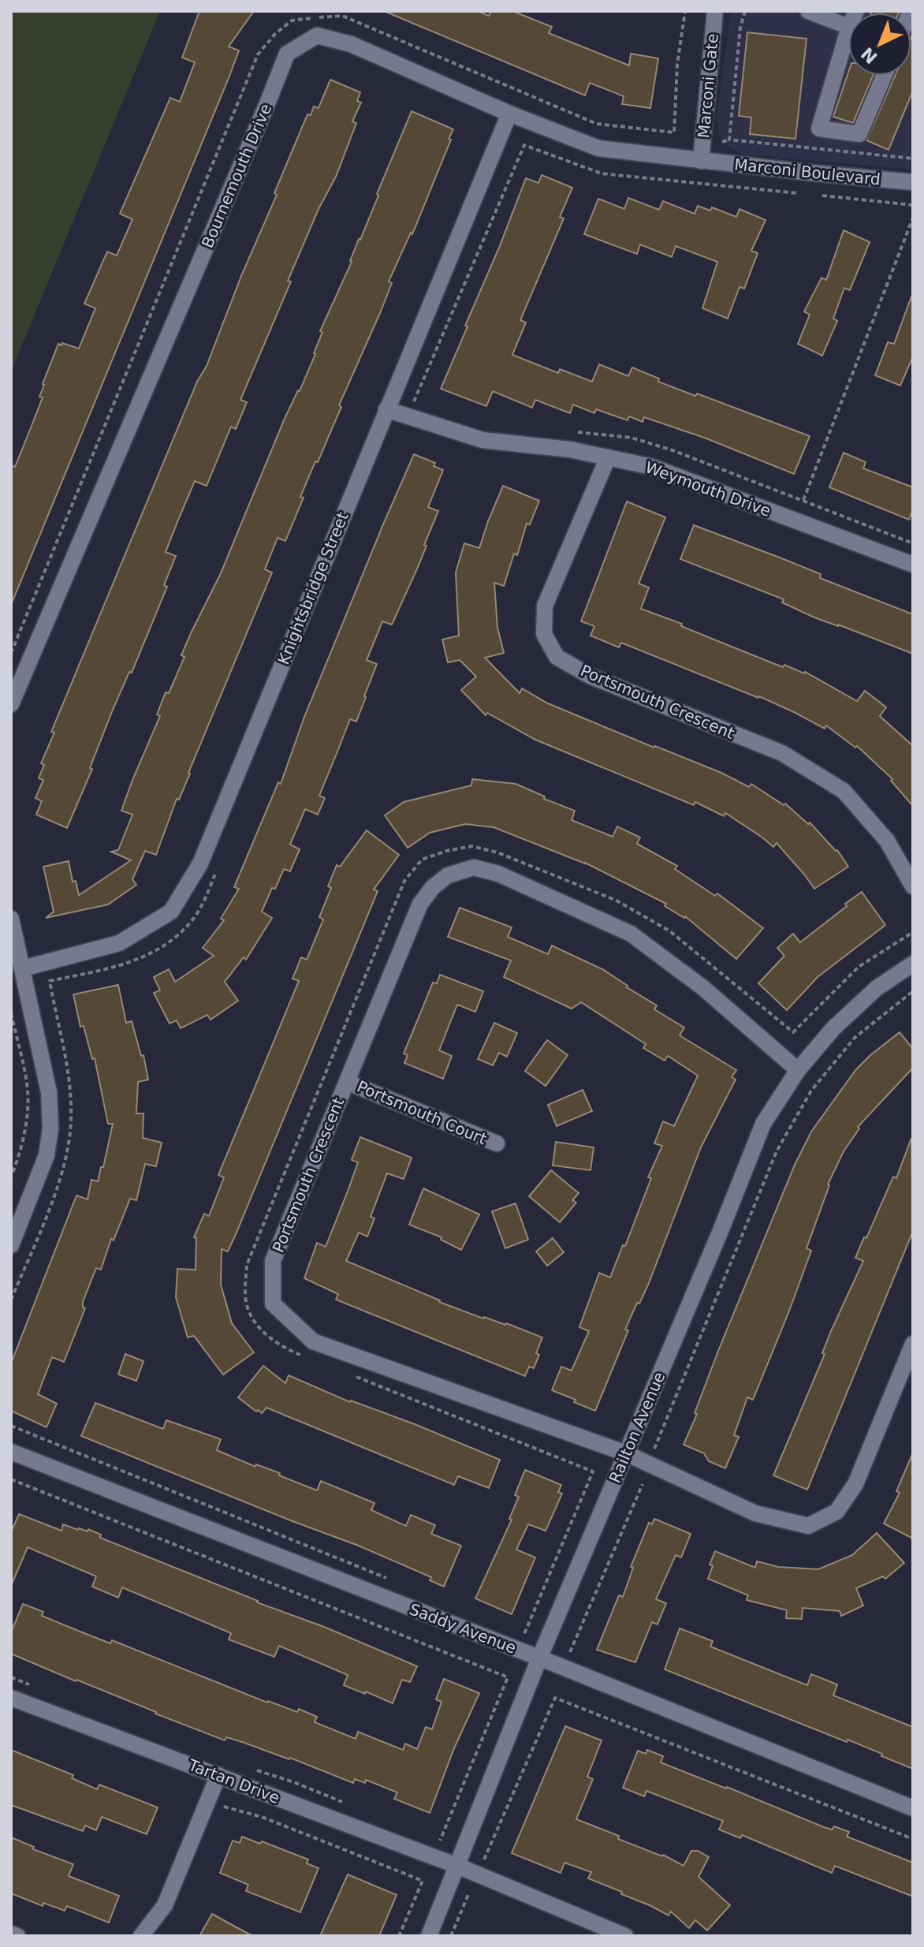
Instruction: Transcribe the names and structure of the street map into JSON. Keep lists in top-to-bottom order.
{
  "streets": {
    "street": [
      "Marconi Gate",
      "Marconi Boulevard",
      "Bournemouth Drive",
      "Weymouth Drive",
      "Knightsbridge Street",
      "Portsmouth Crescent",
      "Portsmouth Court",
      "Railton Avenue",
      "Saddy Avenue",
      "Tartan Drive"
    ]
  },
  "crossings": [
    ["Marconi Gate", "Marconi Boulevard"],
    ["Marconi Gate", "Bournemouth Drive"],
    ["Marconi Boulevard", "Bournemouth Drive"],
    ["Bournemouth Drive", "Knightsbridge Street"],
    ["Weymouth Drive", "Knightsbridge Street"],
    ["Weymouth Drive", "Portsmouth Crescent"],
    ["Portsmouth Crescent", "Portsmouth Court"],
    ["Portsmouth Crescent", "Railton Avenue"],
    ["Railton Avenue", "Saddy Avenue"],
    ["Railton Avenue", "Tartan Drive"]
  ],
  "north": "bottom left"
}
